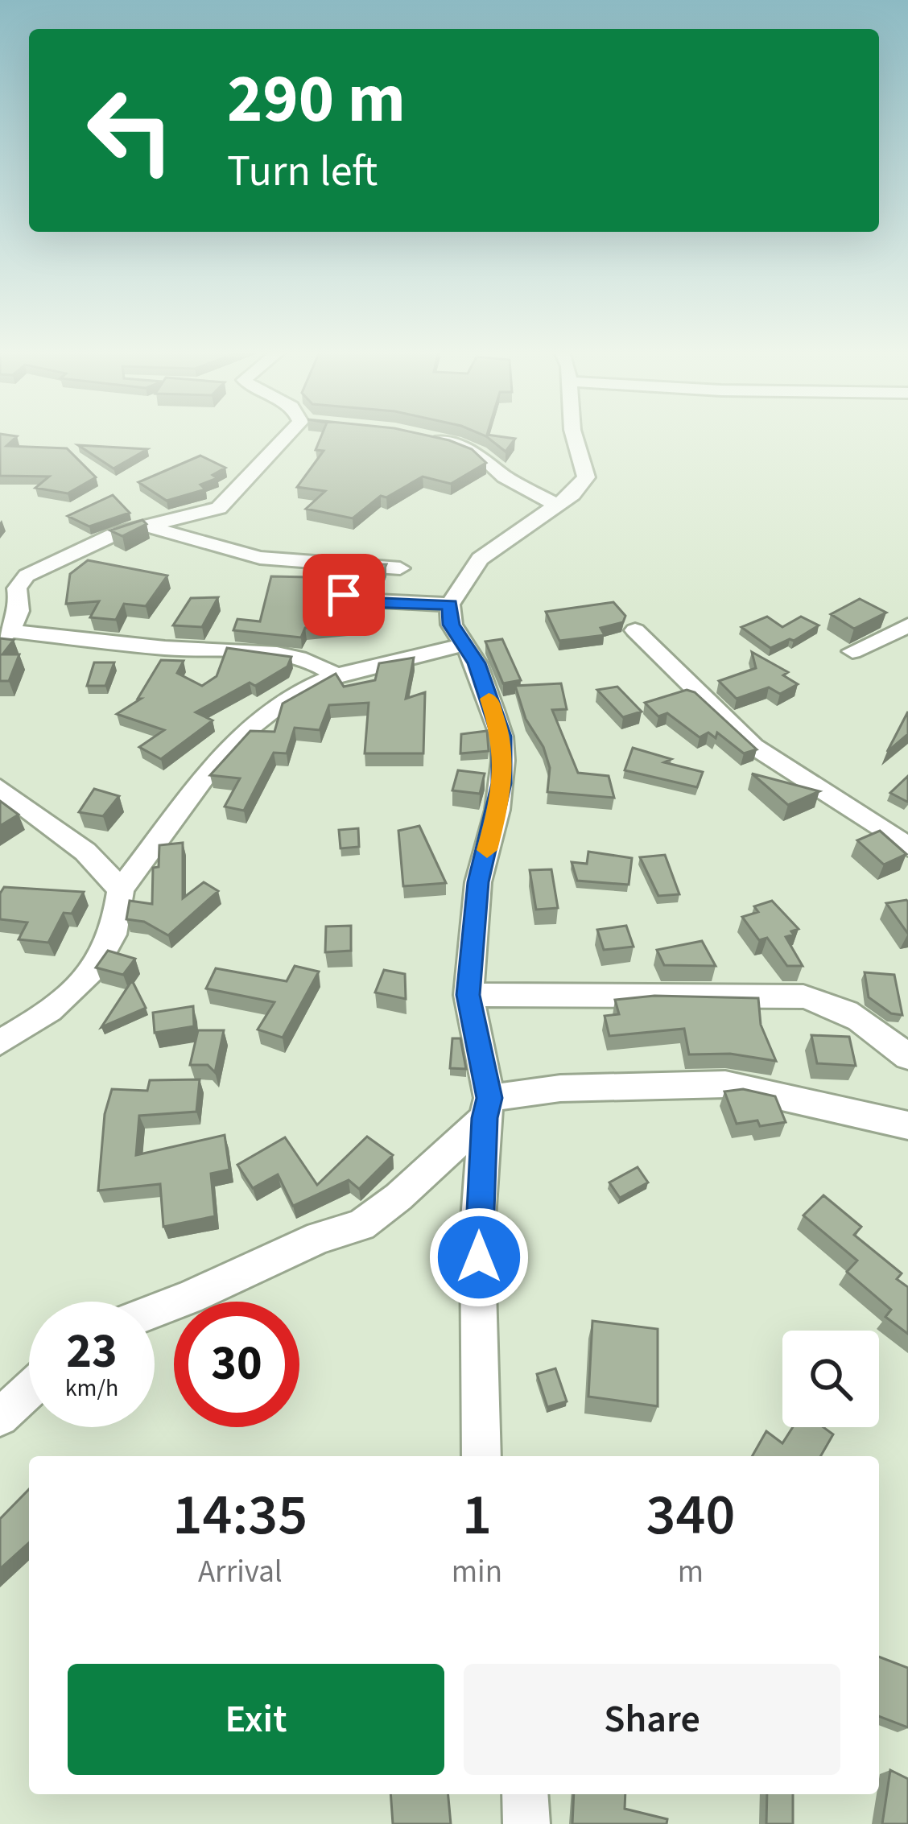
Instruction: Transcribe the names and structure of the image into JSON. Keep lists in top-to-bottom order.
{
  "page": {
    "turn": ["290 m", "Turn left"],
    "speed": "23 km/h",
    "limit": "30",
    "eta": [
      "14:35",
      "Arrival",
      "1",
      "min",
      "340",
      "m"
    ],
    "buttons": ["Exit", "Share"]
  }
}
